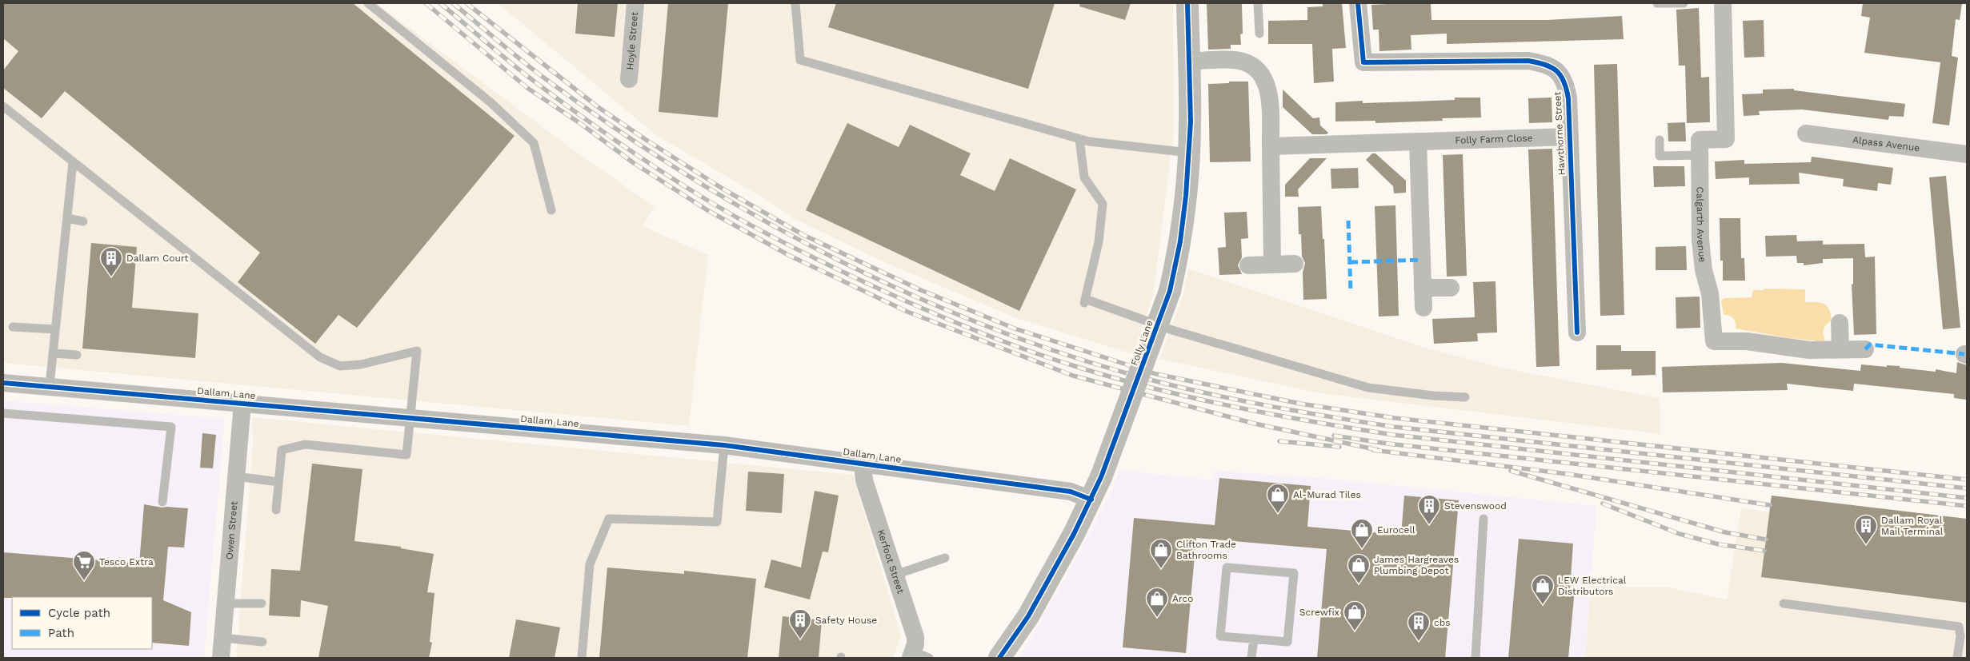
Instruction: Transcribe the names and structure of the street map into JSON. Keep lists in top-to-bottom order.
{
  "streets": {
    "street": [
      "Hoyle Street",
      "Hawthorne Street",
      "Folly Farm Close",
      "Alpass Avenue",
      "Calgarth Avenue",
      "Folly Lane",
      "Dallam Lane",
      "Owen Street",
      "Kerfoot Street"
    ]
  },
  "crossings": [
    ["Hawthorne Street", "Folly Farm Close"],
    ["Folly Lane", "Dallam Lane"],
    ["Dallam Lane", "Owen Street"],
    ["Dallam Lane", "Kerfoot Street"]
  ],
  "places": {
    "building": [
      "Dallam Court",
      "Stevenswood",
      "Dallam Royal Mail Terminal",
      "Safety House",
      "cbs"
    ],
    "shop": [
      "Al-Murad Tiles",
      "Eurocell",
      "Clifton Trade Bathrooms",
      "James Hargreaves Plumbing Depot",
      "LEW Electrical Distributors",
      "Arco",
      "Screwfix"
    ],
    "supermarket": ["Tesco Extra"]
  },
  "legend": ["Cycle path", "Path"]
}
